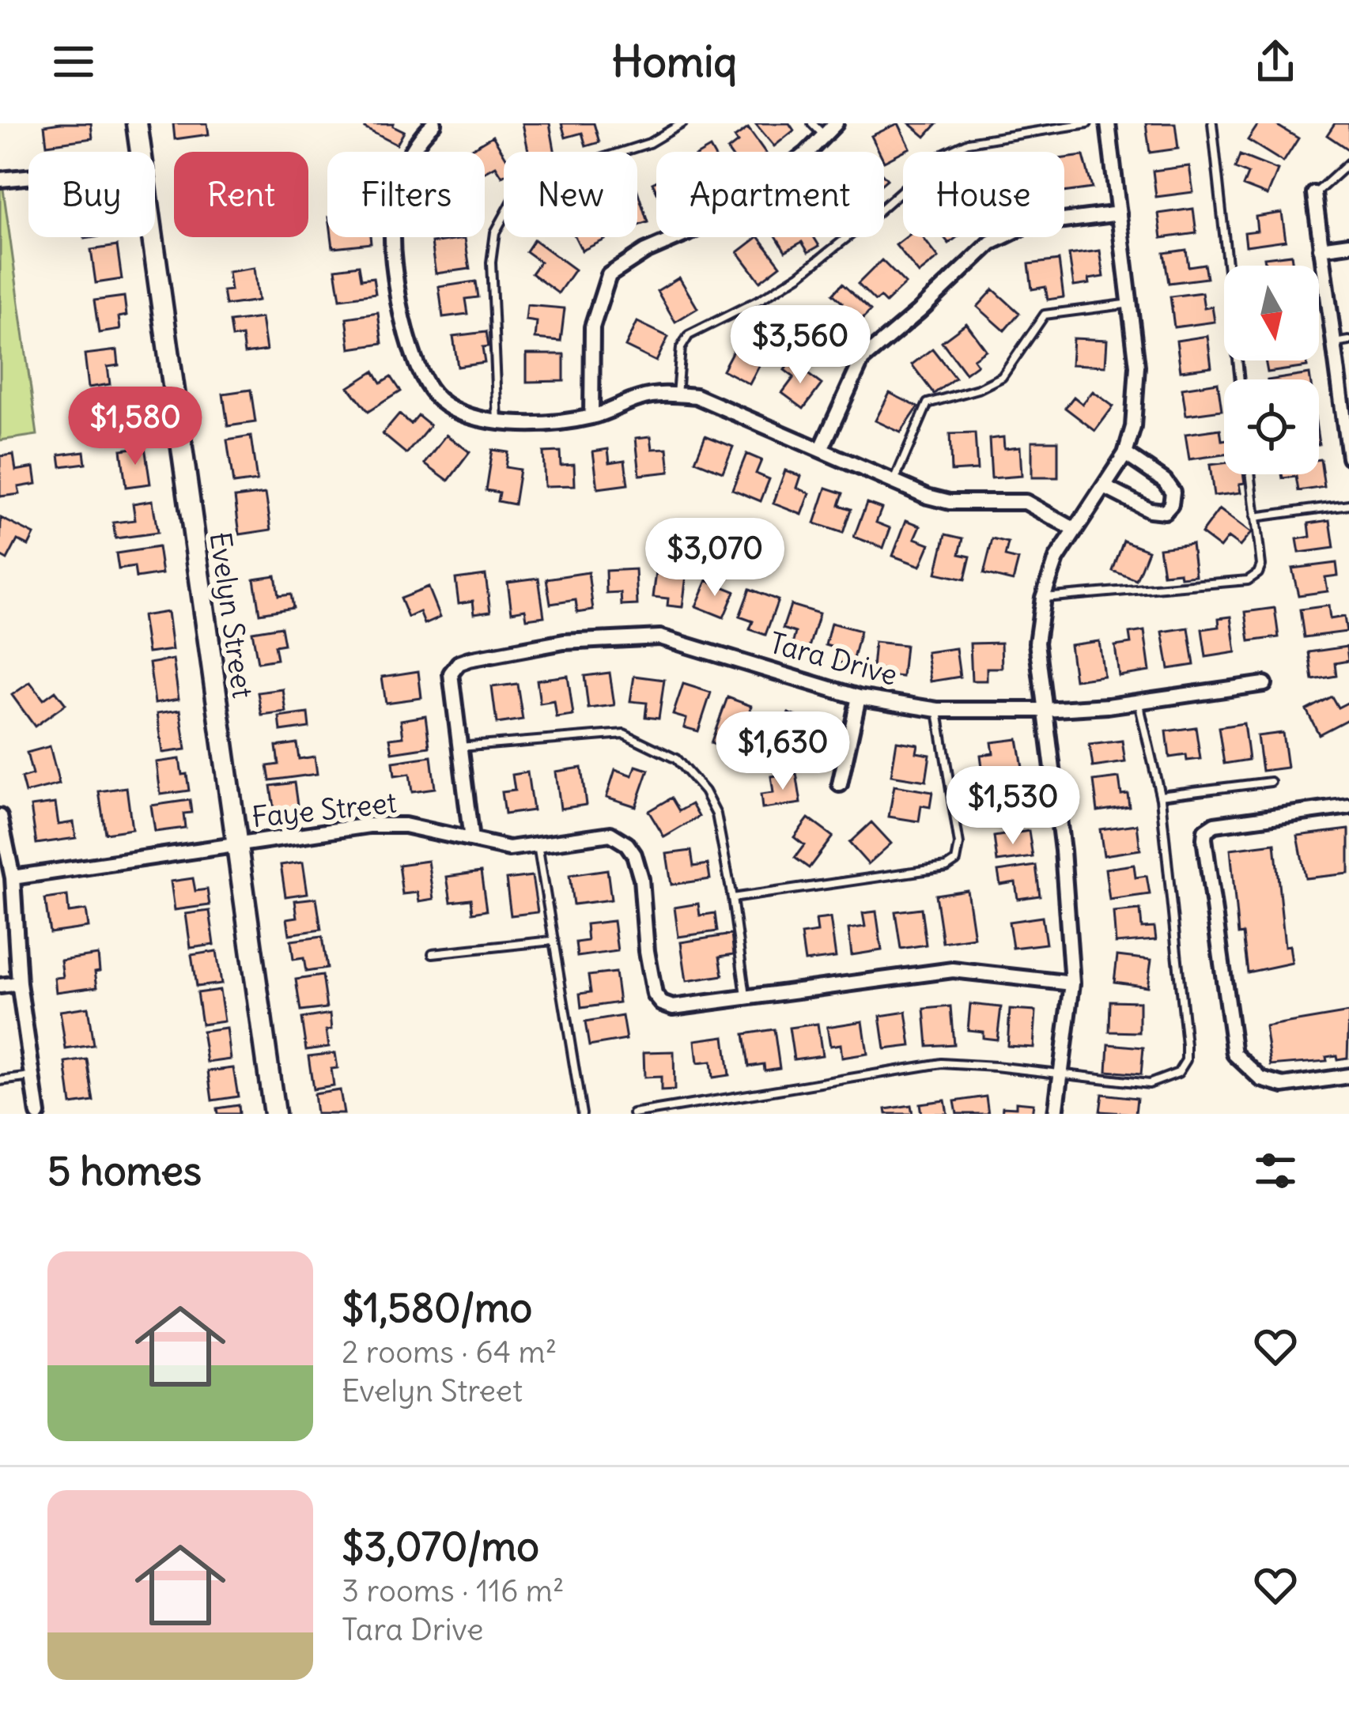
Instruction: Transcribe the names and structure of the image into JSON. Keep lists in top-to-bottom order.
{
  "streets": {
    "street": ["Evelyn Street", "Tara Drive", "Faye Street"]
  },
  "crossings": [
    ["Evelyn Street", "Faye Street"],
    ["Tara Drive", "Faye Street"]
  ],
  "north": "bottom",
  "page": {
    "header": "Homiq",
    "chip": [
      "Buy",
      "Rent",
      "Filters",
      "New",
      "Apartment",
      "House"
    ],
    "price": [
      "$3,560",
      "$1,580",
      "$3,070",
      "$1,630",
      "$1,530"
    ],
    "heading": "5 homes",
    "list": [
      {
        "name": "$1,580/mo",
        "note": "2 rooms · 64 m² · Evelyn Street"
      },
      {
        "name": "$3,070/mo",
        "note": "3 rooms · 116 m² · Tara Drive"
      }
    ]
  }
}
